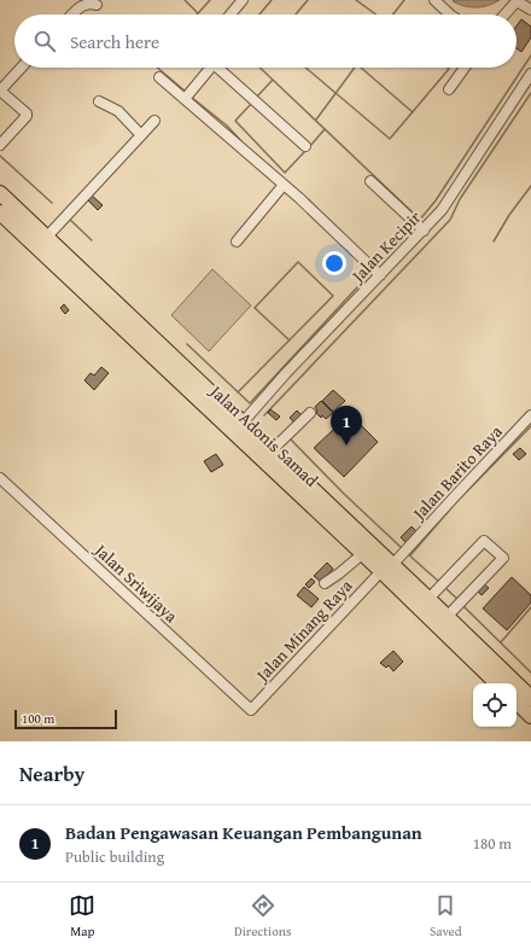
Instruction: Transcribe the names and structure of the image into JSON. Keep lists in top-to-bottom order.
{
  "streets": {
    "highway": ["Jalan Adonis Samad"],
    "street": [
      "Jalan Kecipir",
      "Jalan Barito Raya",
      "Jalan Sriwijaya",
      "Jalan Minang Raya"
    ]
  },
  "crossings": [
    ["Jalan Adonis Samad", "Jalan Barito Raya"],
    ["Jalan Adonis Samad", "Jalan Minang Raya"],
    ["Jalan Barito Raya", "Jalan Minang Raya"],
    ["Jalan Sriwijaya", "Jalan Minang Raya"]
  ],
  "scale_bar": "100 m",
  "page": {
    "search": "Search here",
    "pins": "1",
    "scale": "100 m",
    "heading": "Nearby",
    "list": [
      {
        "mark": "1",
        "name": "Badan Pengawasan Keuangan Pembangunan",
        "note": "Public building",
        "value": "180 m"
      }
    ],
    "nav": ["Map", "Directions", "Saved"]
  }
}
